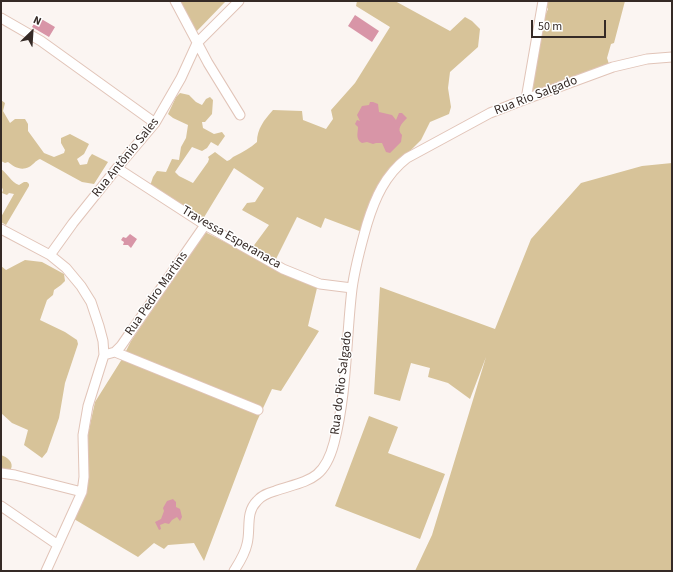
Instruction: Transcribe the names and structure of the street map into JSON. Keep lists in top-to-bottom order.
{
  "streets": {
    "street": [
      "Rua Rio Salgado",
      "Rua Antônio Sales",
      "Travessa Esperanaca",
      "Rua Pedro Martins",
      "Rua do Rio Salgado"
    ]
  },
  "crossings": [
    ["Rua Rio Salgado", "Rua do Rio Salgado"],
    ["Rua Antônio Sales", "Travessa Esperanaca"],
    ["Travessa Esperanaca", "Rua Pedro Martins"],
    ["Travessa Esperanaca", "Rua do Rio Salgado"]
  ],
  "scale_bar": "50 m",
  "north": "top right"
}
